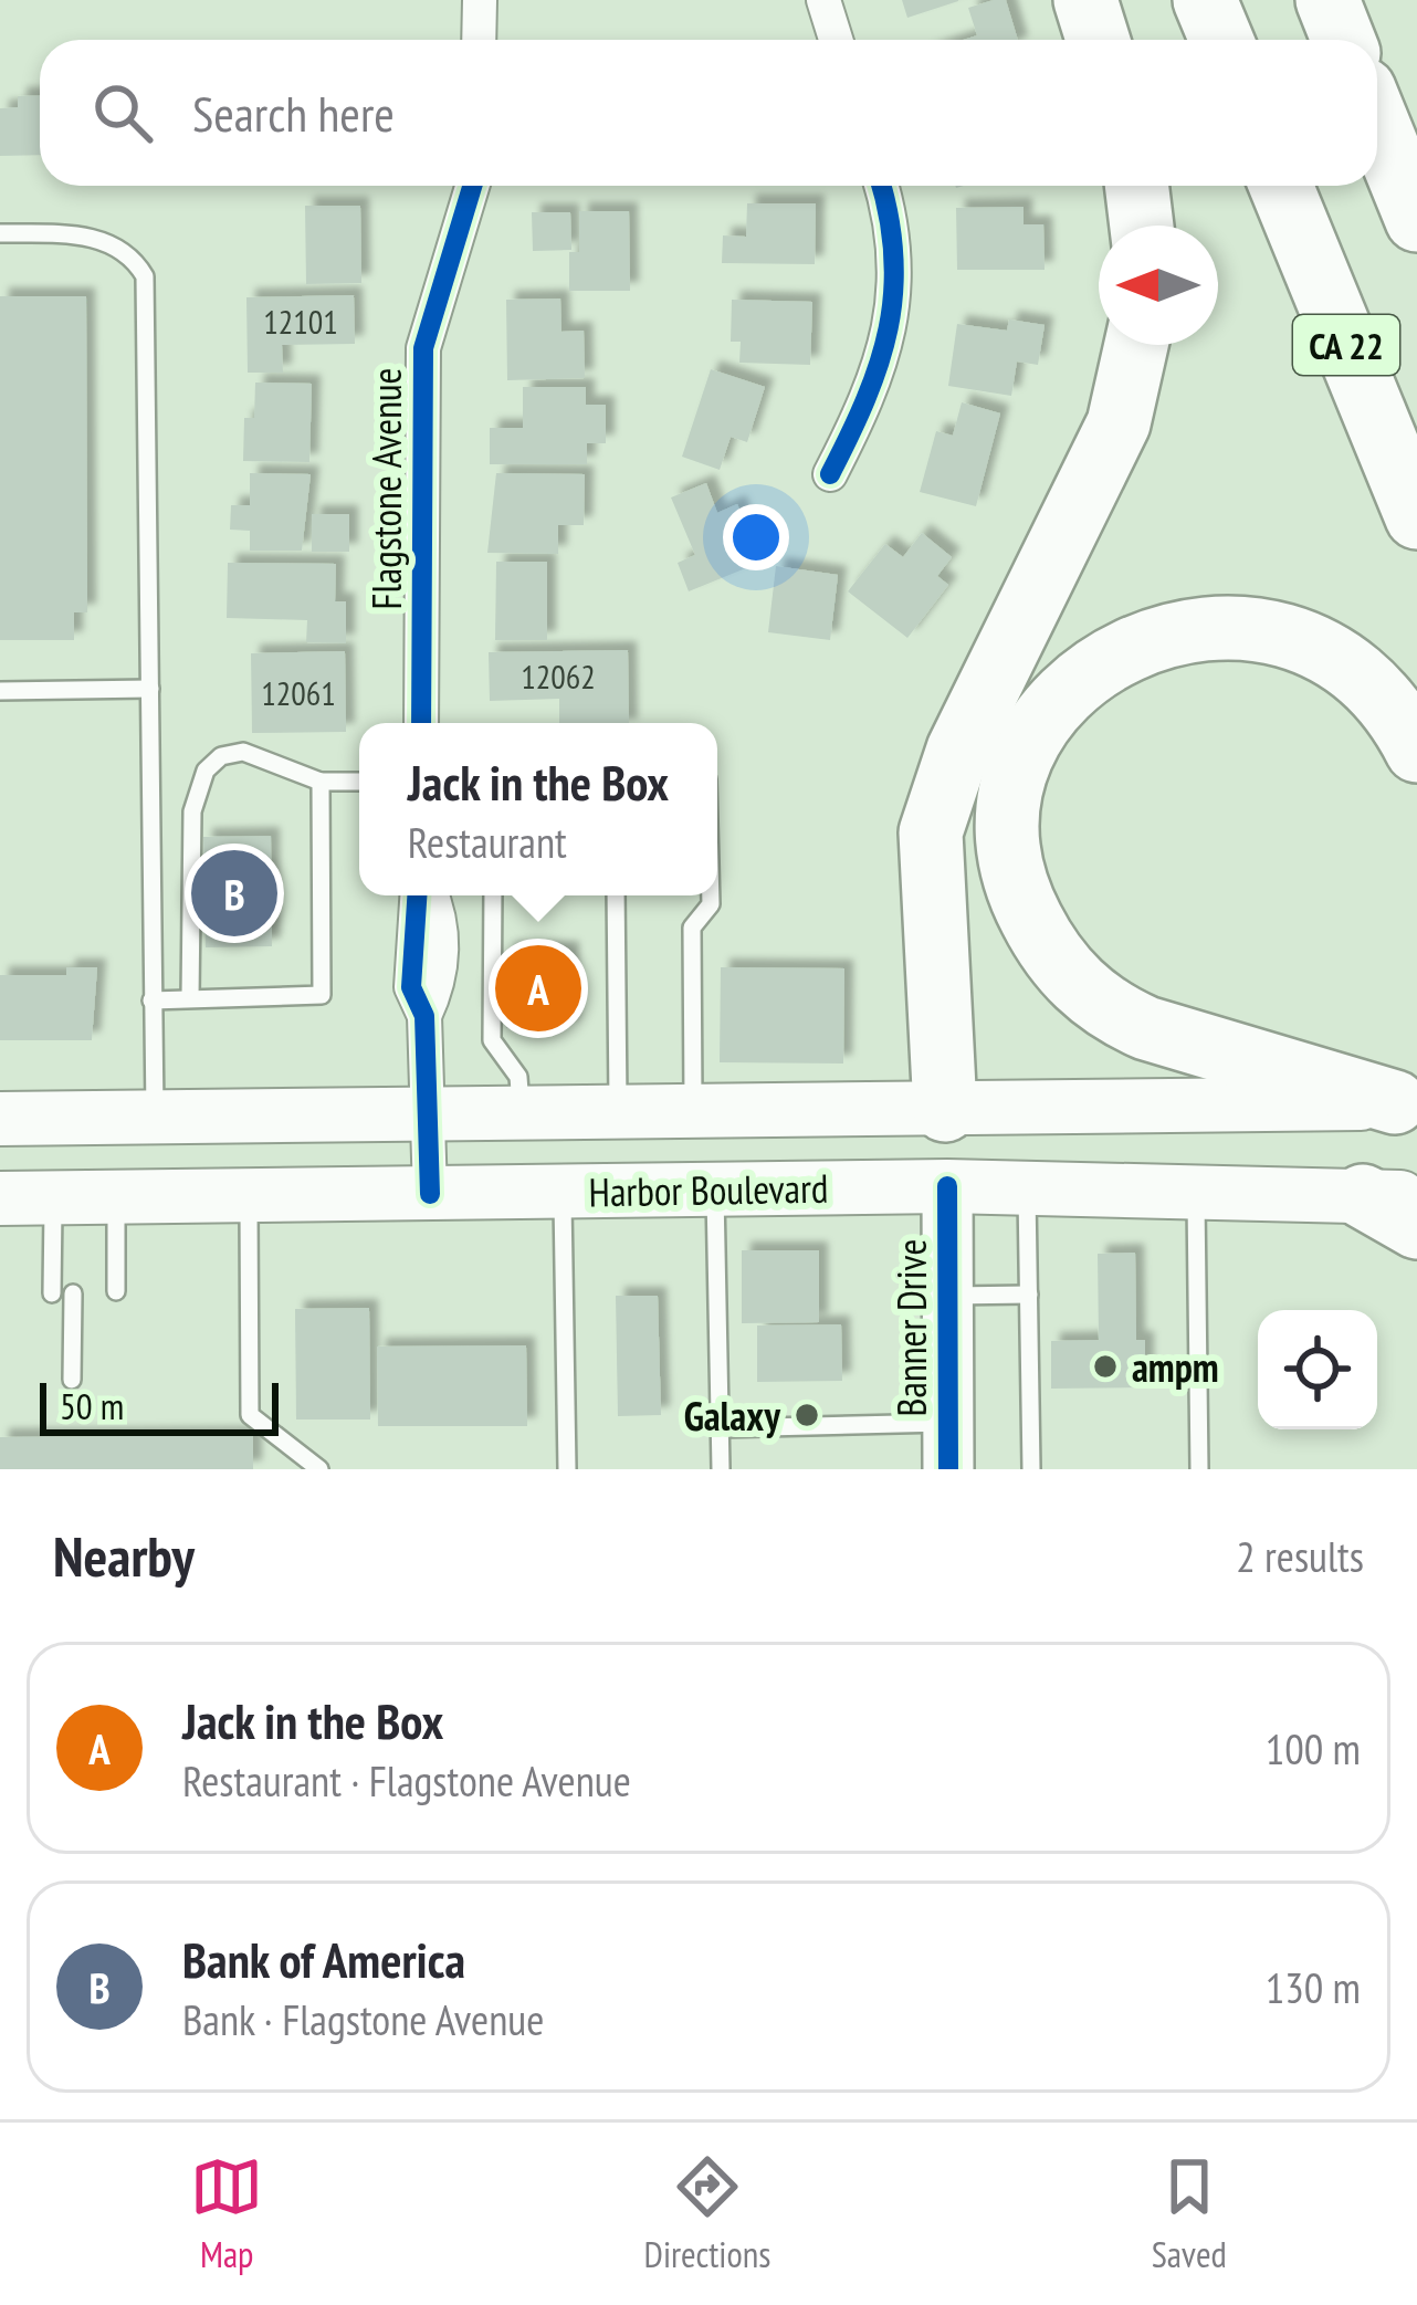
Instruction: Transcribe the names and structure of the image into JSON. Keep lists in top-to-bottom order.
{
  "streets": {
    "highway": ["CA 22"],
    "main road": ["Harbor Boulevard"],
    "street": ["Flagstone Avenue", "Banner Drive"]
  },
  "crossings": [
    ["Harbor Boulevard", "Banner Drive"]
  ],
  "places": ["ampm", "Galaxy"],
  "house_numbers": ["12101", "12062", "12061"],
  "scale_bar": "50 m",
  "north": "left",
  "page": {
    "search": "Search here",
    "popup": ["Jack in the Box", "Restaurant"],
    "pins": ["B", "A"],
    "scale": "50 m",
    "heading": ["Nearby", "2 results"],
    "list": [
      {
        "mark": "A",
        "name": "Jack in the Box",
        "note": "Restaurant · Flagstone Avenue",
        "value": "100 m"
      },
      {
        "mark": "B",
        "name": "Bank of America",
        "note": "Bank · Flagstone Avenue",
        "value": "130 m"
      }
    ],
    "nav": ["Map", "Directions", "Saved"]
  }
}
